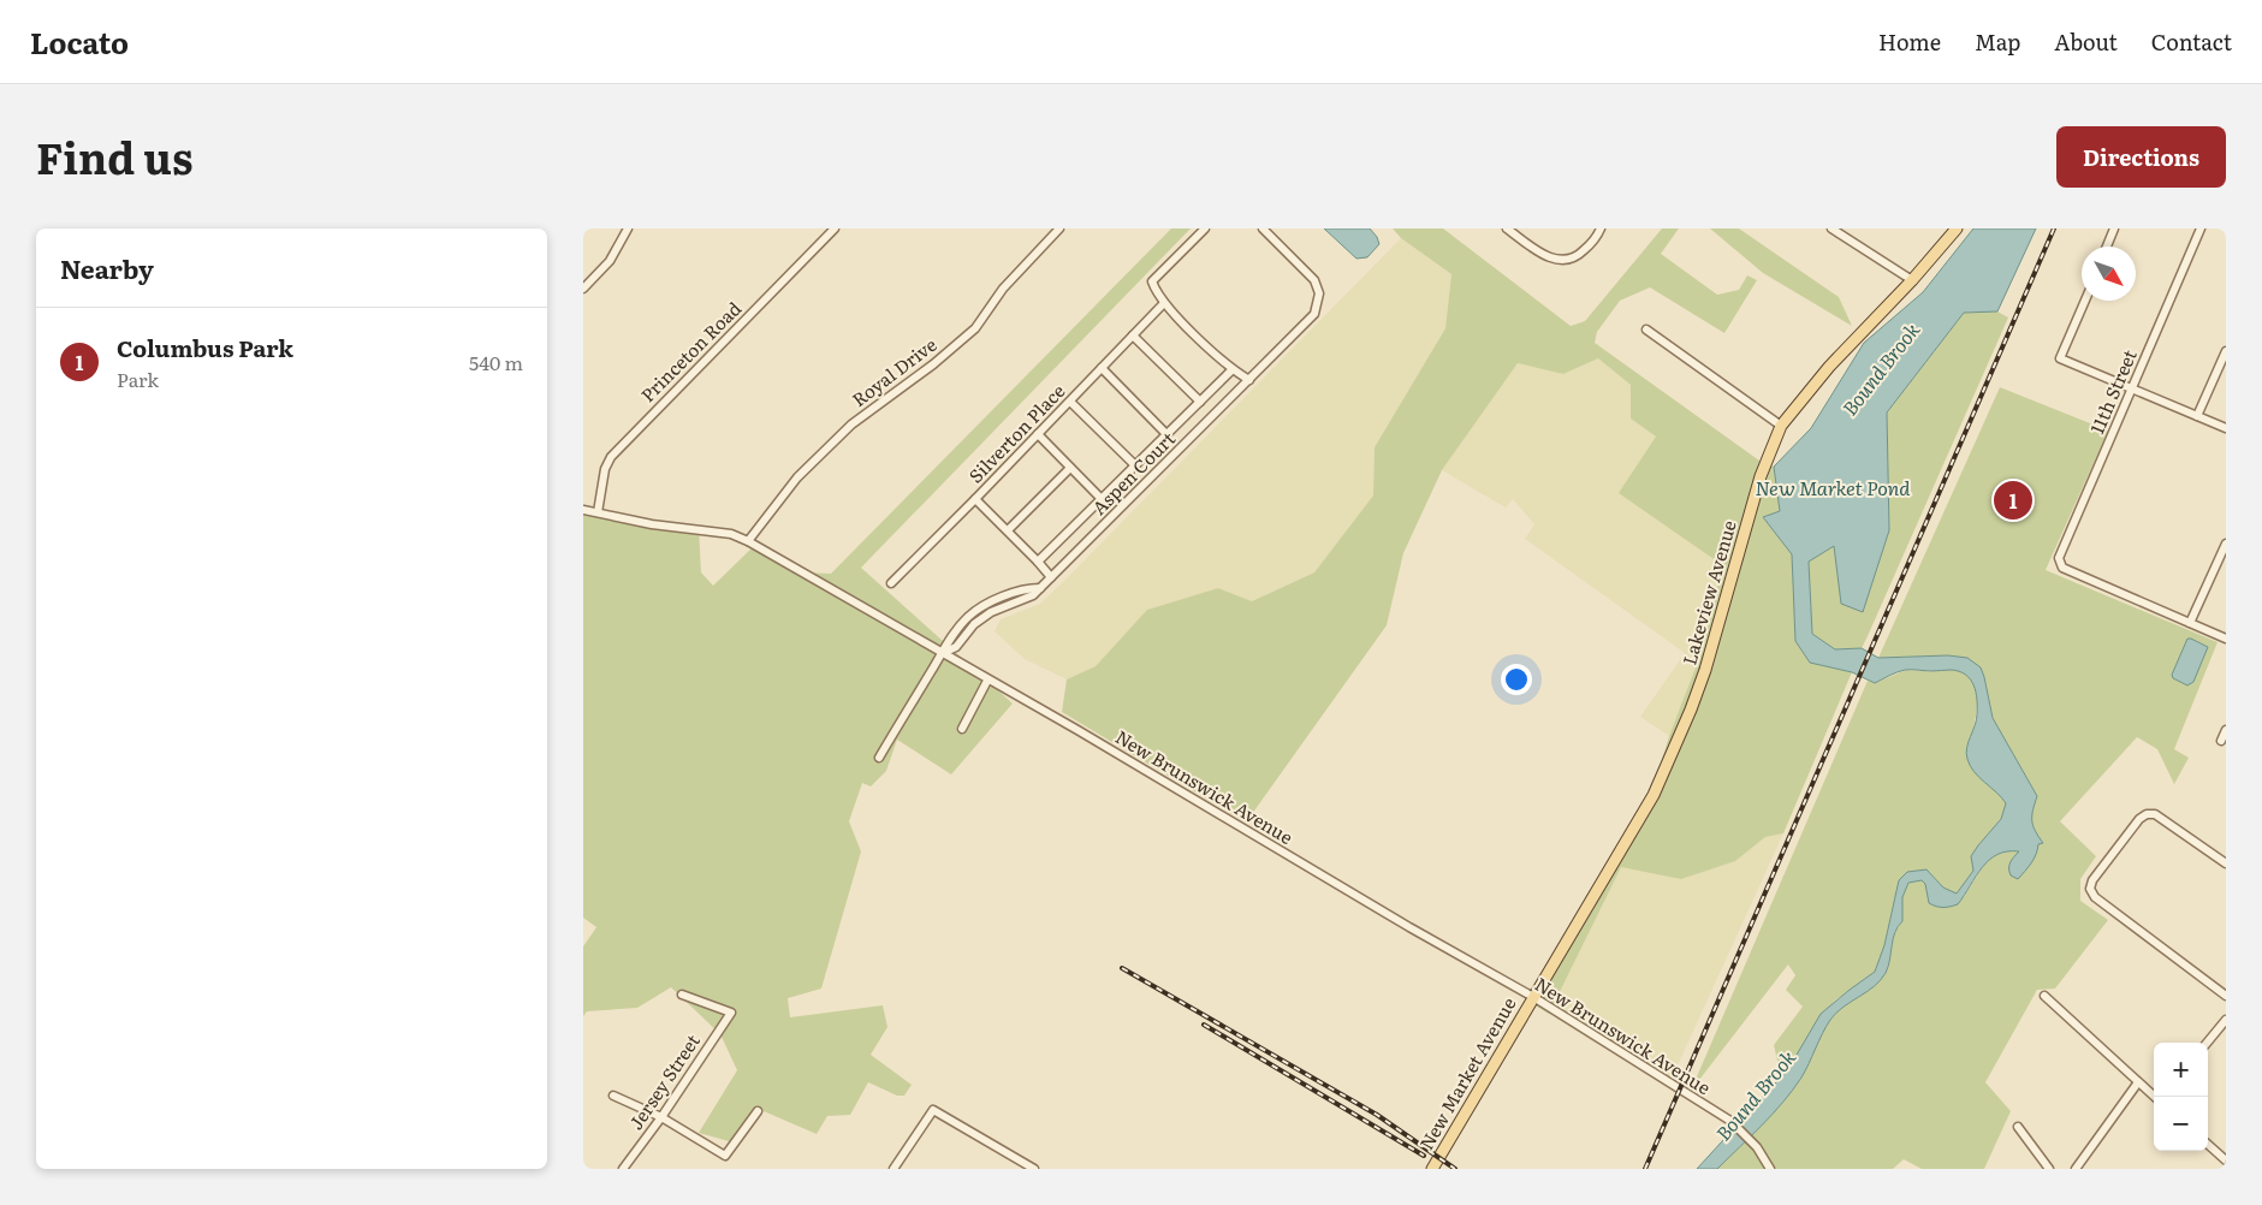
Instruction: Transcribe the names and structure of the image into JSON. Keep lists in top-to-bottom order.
{
  "streets": {
    "main road": ["Lakeview Avenue", "New Market Avenue"],
    "street": [
      "Princeton Road",
      "Royal Drive",
      "11th Street",
      "Silverton Place",
      "Aspen Court",
      "New Brunswick Avenue",
      "Jersey Street"
    ]
  },
  "crossings": [
    ["Princeton Road", "New Brunswick Avenue"],
    ["Royal Drive", "New Brunswick Avenue"],
    ["Aspen Court", "New Brunswick Avenue"],
    ["Lakeview Avenue", "New Brunswick Avenue"],
    ["Lakeview Avenue", "New Market Avenue"],
    ["New Brunswick Avenue", "New Market Avenue"]
  ],
  "water": ["Bound Brook", "New Market Pond"],
  "north": "bottom right",
  "page": {
    "header": "Locato",
    "nav": [
      "Home",
      "Map",
      "About",
      "Contact"
    ],
    "title": "Find us",
    "buttons": "Directions",
    "heading": "Nearby",
    "list": [
      {
        "mark": "1",
        "name": "Columbus Park",
        "note": "Park",
        "value": "540 m"
      }
    ],
    "pins": "1",
    "map_buttons": ["+", "−"]
  }
}
